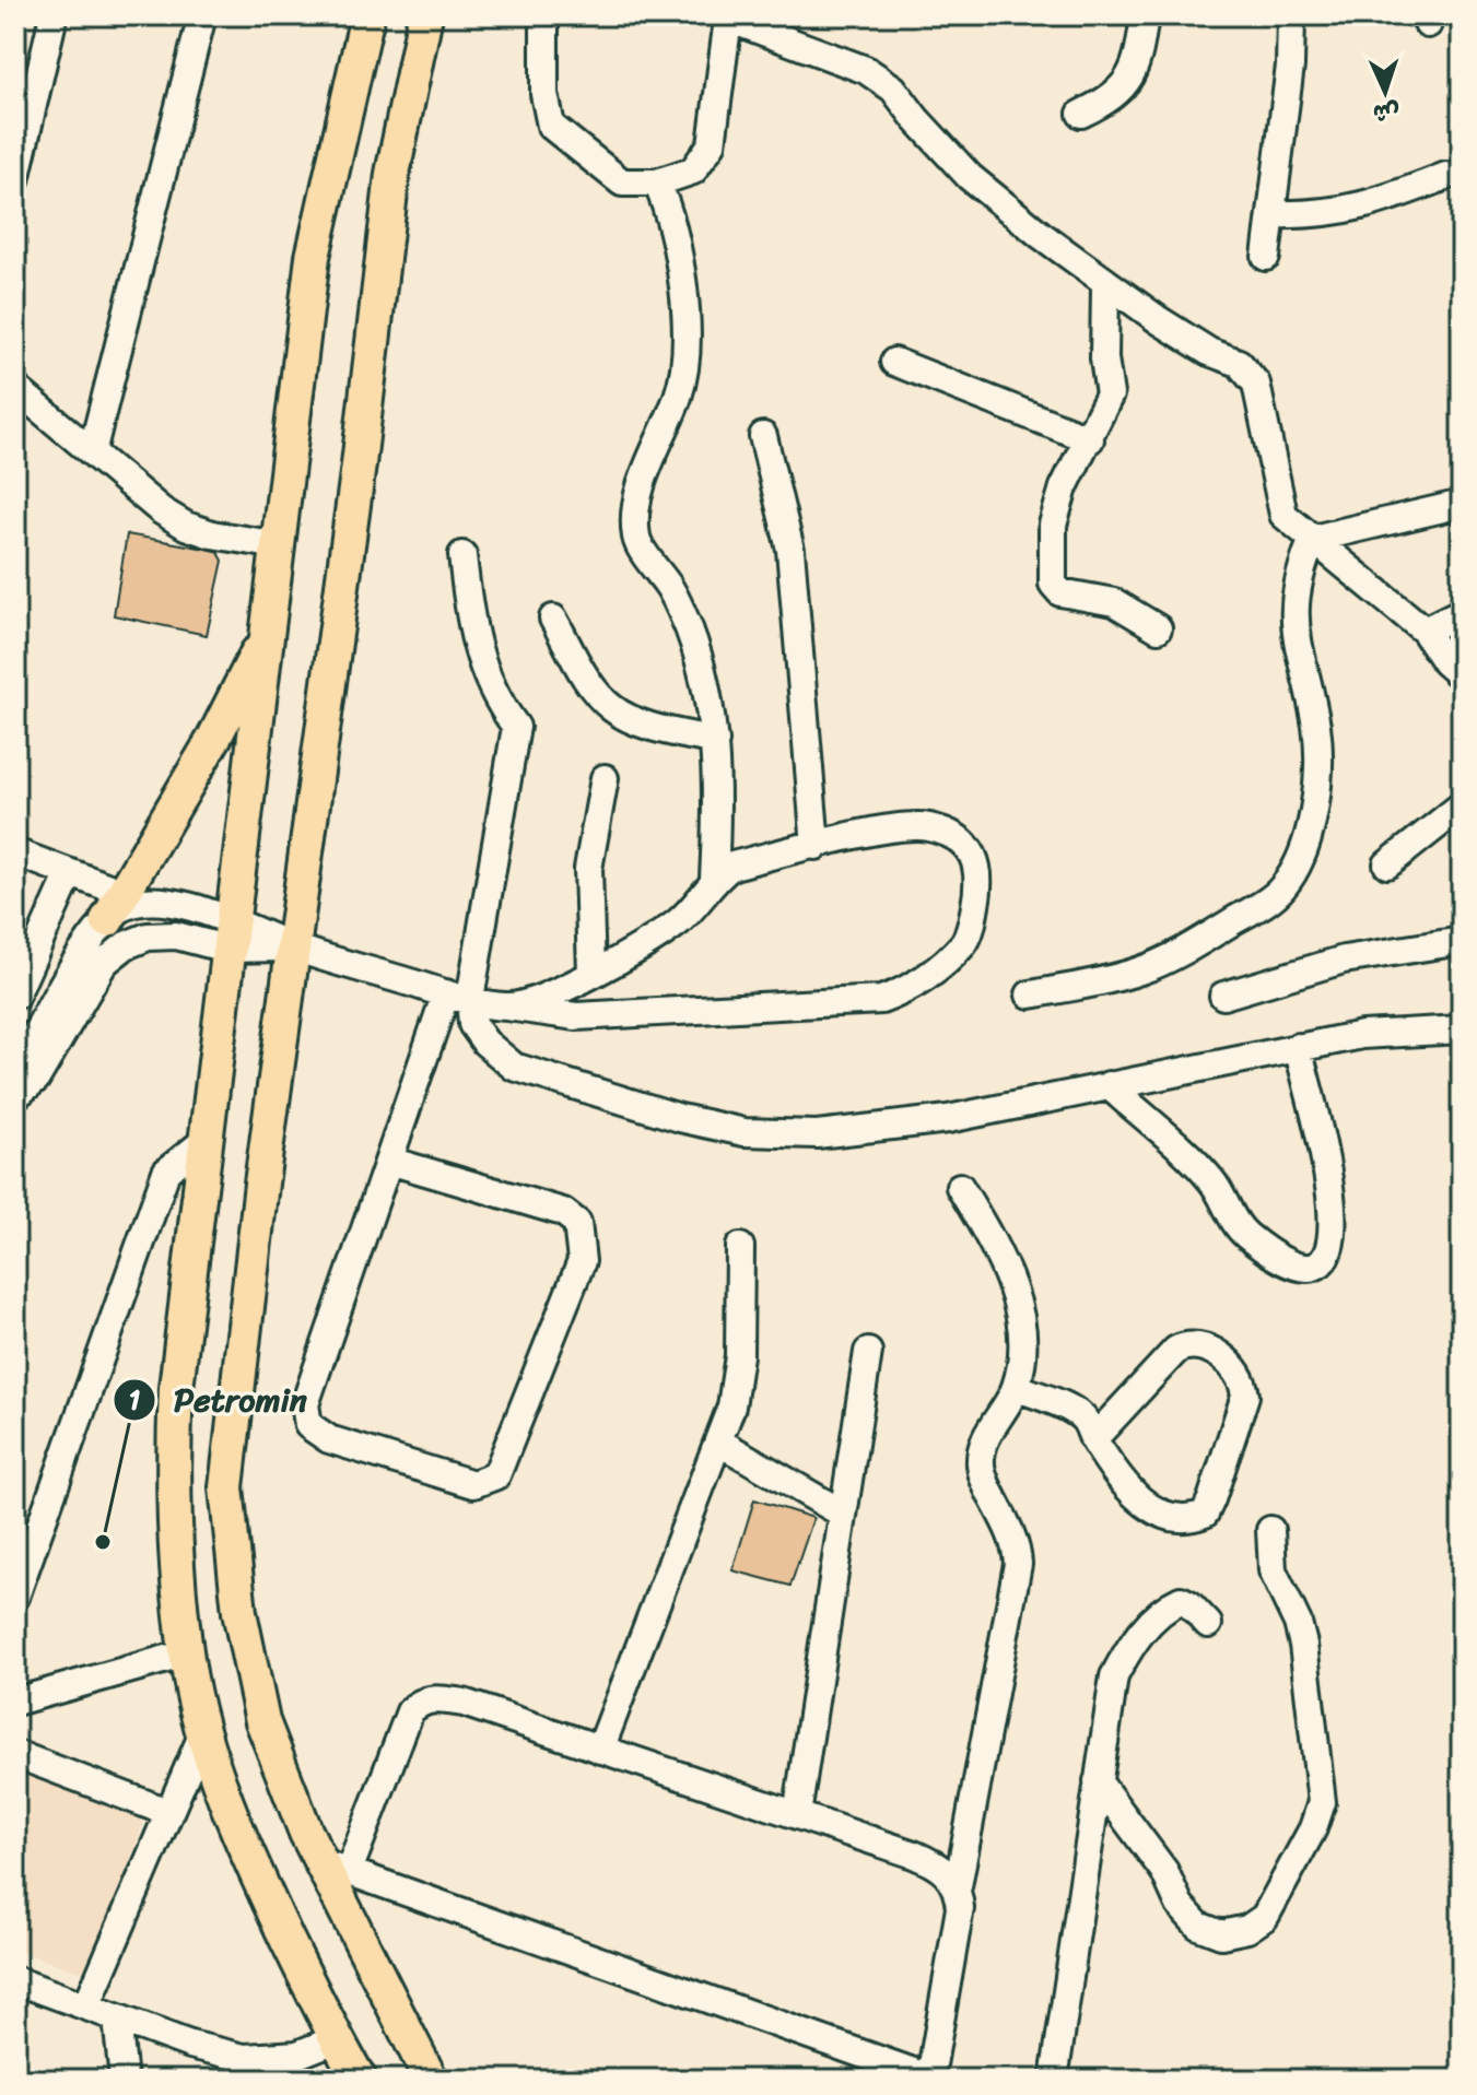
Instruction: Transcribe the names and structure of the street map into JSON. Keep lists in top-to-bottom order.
{
  "places": ["Petromin"],
  "north": "bottom"
}
